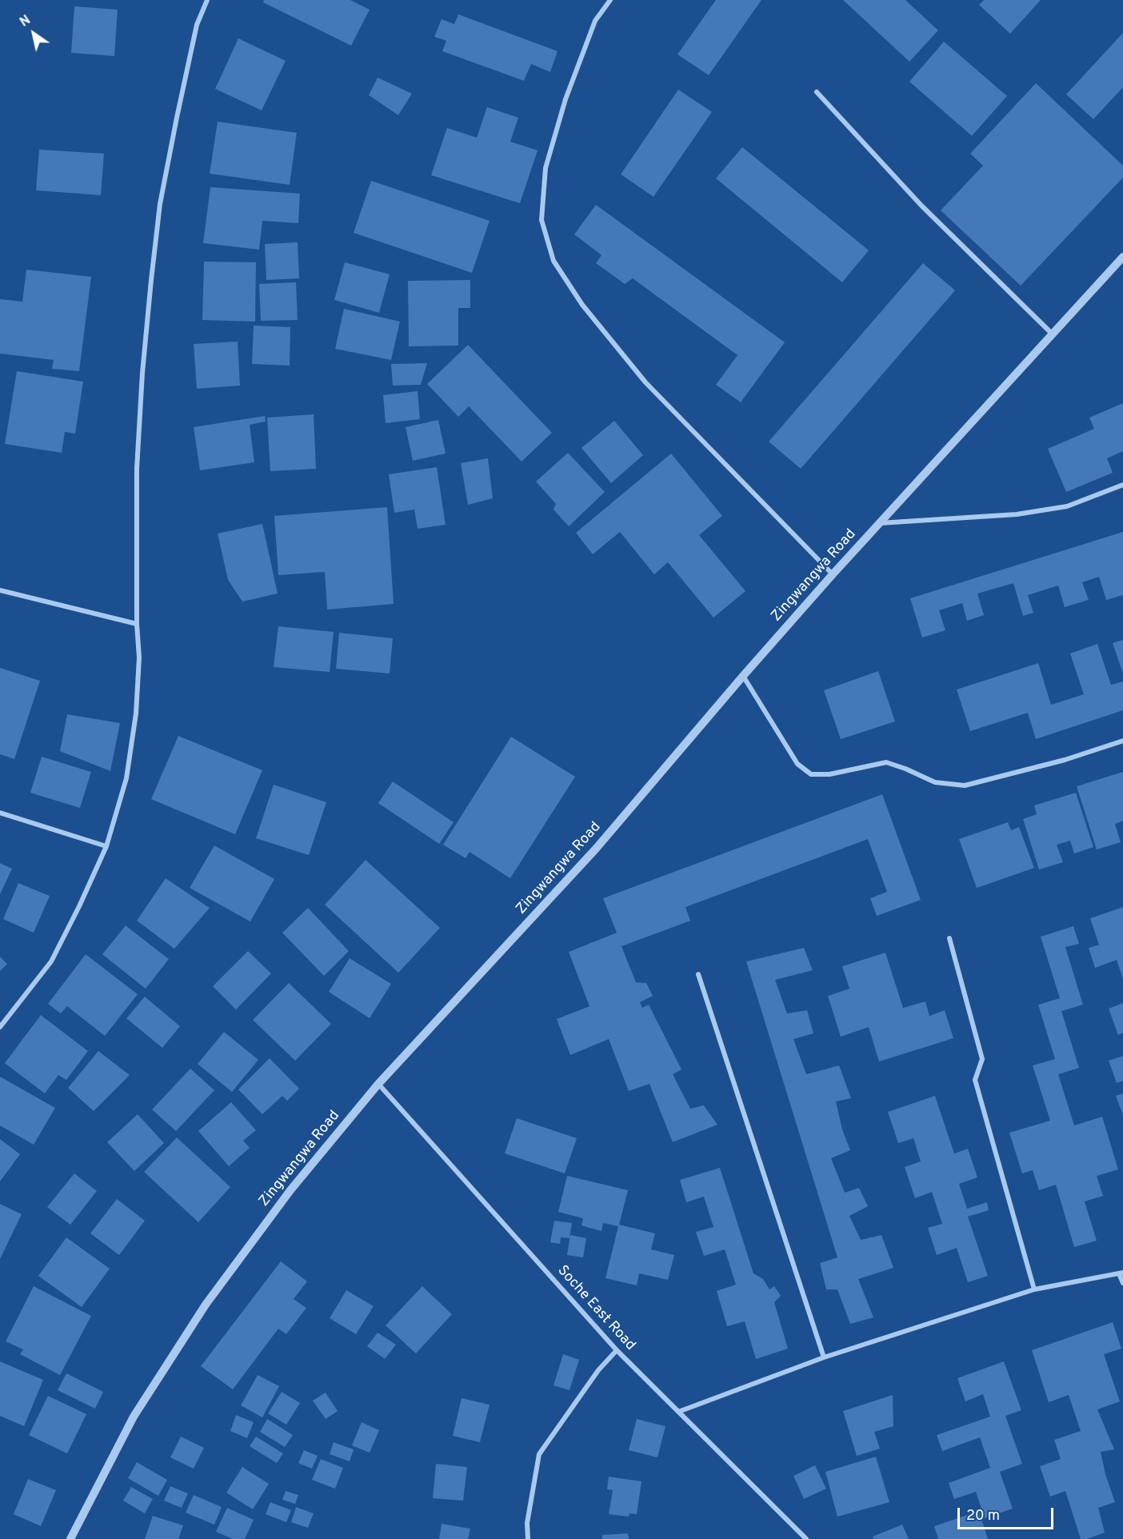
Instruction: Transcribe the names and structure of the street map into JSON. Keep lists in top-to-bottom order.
{
  "streets": {
    "street": ["Zingwangwa Road", "Soche East Road"]
  },
  "crossings": [
    ["Zingwangwa Road", "Soche East Road"]
  ],
  "scale_bar": "20 m",
  "north": "top left"
}
